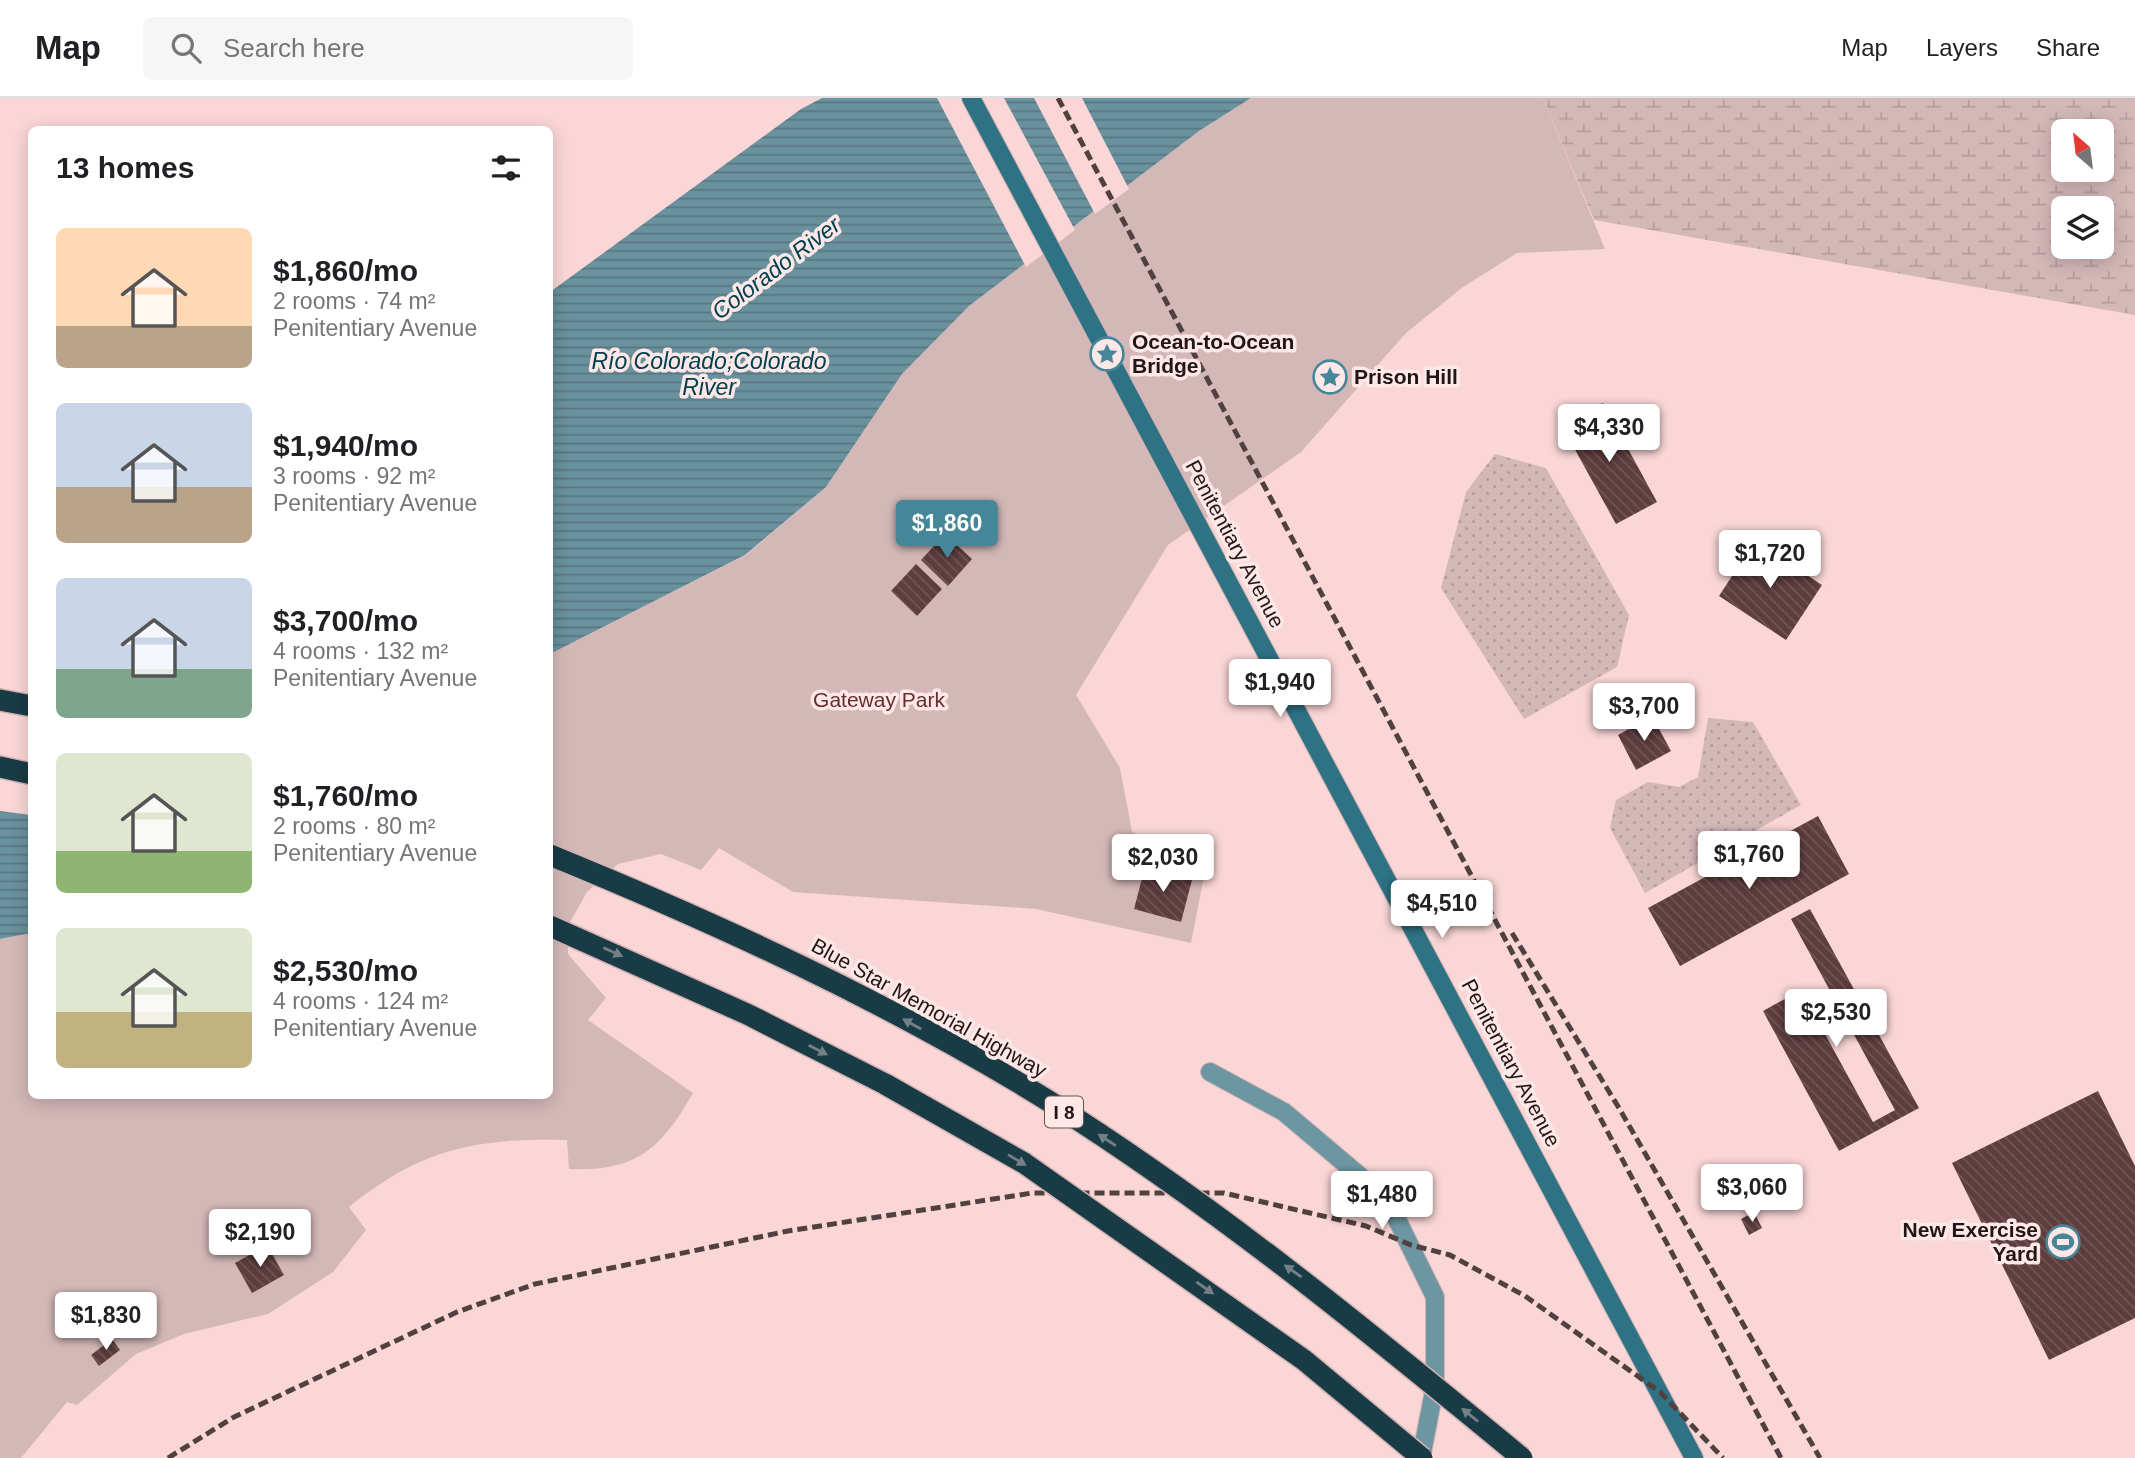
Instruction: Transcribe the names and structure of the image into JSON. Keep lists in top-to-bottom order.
{
  "streets": {
    "highway": ["Blue Star Memorial Highway", "I 8"],
    "street": ["Penitentiary Avenue"]
  },
  "water": ["Colorado River", "Río Colorado;Colorado River"],
  "parks": ["Gateway Park"],
  "places": {
    "place": ["Ocean-to-Ocean Bridge", "Prison Hill"],
    "sports": ["New Exercise Yard"]
  },
  "north": "top left",
  "page": {
    "header": "Map",
    "search": "Search here",
    "nav": ["Map", "Layers", "Share"],
    "heading": "13 homes",
    "list": [
      {
        "name": "$1,860/mo",
        "note": "2 rooms · 74 m² · Penitentiary Avenue"
      },
      {
        "name": "$1,940/mo",
        "note": "3 rooms · 92 m² · Penitentiary Avenue"
      },
      {
        "name": "$3,700/mo",
        "note": "4 rooms · 132 m² · Penitentiary Avenue"
      },
      {
        "name": "$1,760/mo",
        "note": "2 rooms · 80 m² · Penitentiary Avenue"
      },
      {
        "name": "$2,530/mo",
        "note": "4 rooms · 124 m² · Penitentiary Avenue"
      }
    ],
    "price": [
      "$4,330",
      "$1,860",
      "$1,720",
      "$1,940",
      "$3,700",
      "$1,760",
      "$2,030",
      "$4,510",
      "$2,530",
      "$3,060",
      "$1,480",
      "$2,190",
      "$1,830"
    ]
  }
}
